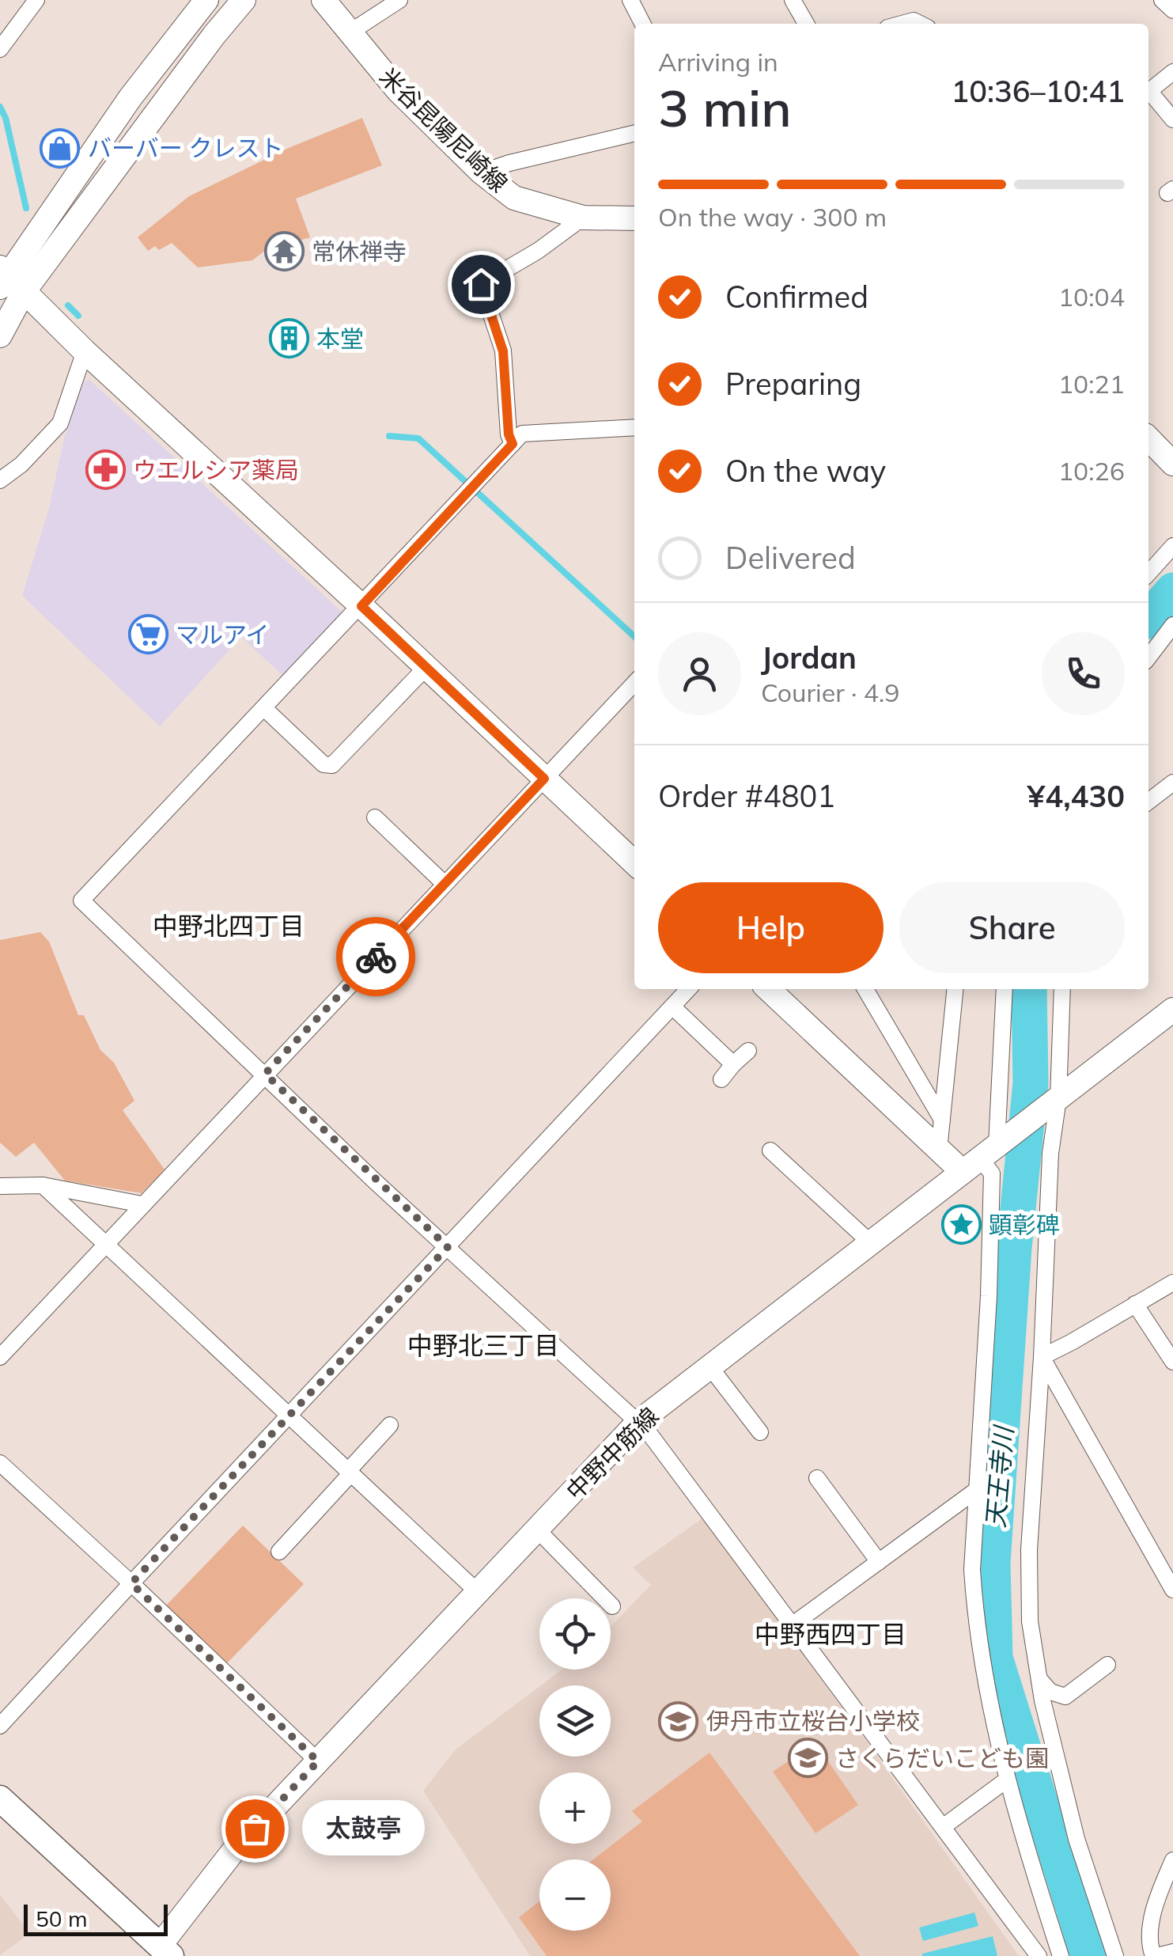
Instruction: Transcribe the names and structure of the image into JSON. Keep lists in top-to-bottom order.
{
  "streets": {
    "main road": ["米谷昆陽尼崎線", "中野中筋線"]
  },
  "districts": ["中野北四丁目", "中野北三丁目", "中野西四丁目"],
  "water": ["天王寺川"],
  "places": {
    "shop": ["バーバー クレスト"],
    "temple": ["常休禅寺"],
    "building": ["本堂"],
    "pharmacy": ["ウエルシア薬局"],
    "supermarket": ["マルアイ"],
    "place": ["顕彰碑"],
    "school or university": ["伊丹市立桜台小学校", "さくらだいこども園"],
    "other": ["太鼓亭"]
  },
  "scale_bar": "50 m",
  "page": {
    "heading": ["3 min", "Arriving in", "10:36–10:41"],
    "panel": [
      "Jordan",
      "Courier · 4.9",
      "Order #4801",
      "¥4,430"
    ],
    "bar": "On the way · 300 m",
    "list": [
      ["Confirmed", "10:04"],
      ["Preparing", "10:21"],
      ["On the way", "10:26"],
      "Delivered"
    ],
    "buttons": ["Help", "Share"],
    "map_buttons": ["+", "−"],
    "bubble": "太鼓亭",
    "scale": "50 m"
  }
}
